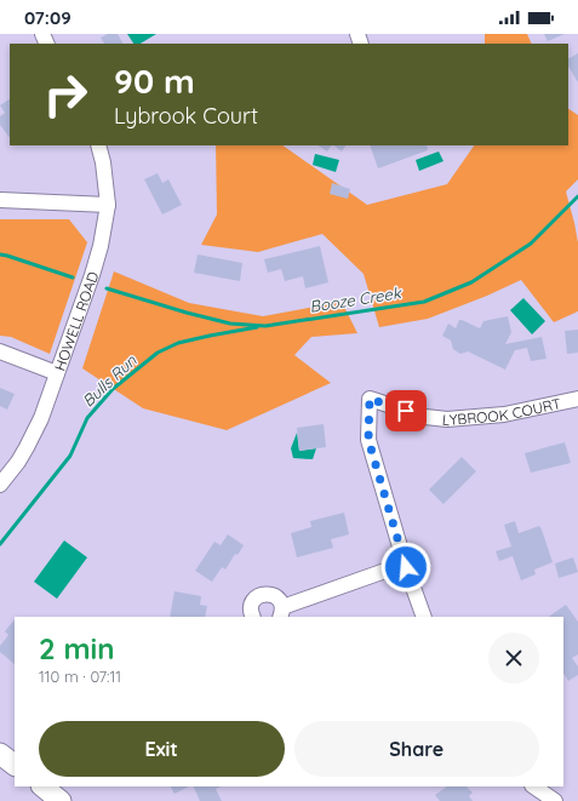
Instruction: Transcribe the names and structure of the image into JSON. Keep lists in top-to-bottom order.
{
  "streets": {
    "street": ["HOWELL ROAD", "LYBROOK COURT"]
  },
  "water": ["Booze Creek", "Bulls Run"],
  "page": {
    "status": "07:09",
    "turn": ["90 m", "Lybrook Court"],
    "heading": ["2 min", "110 m · 07:11"],
    "buttons": ["Exit", "Share"]
  }
}
